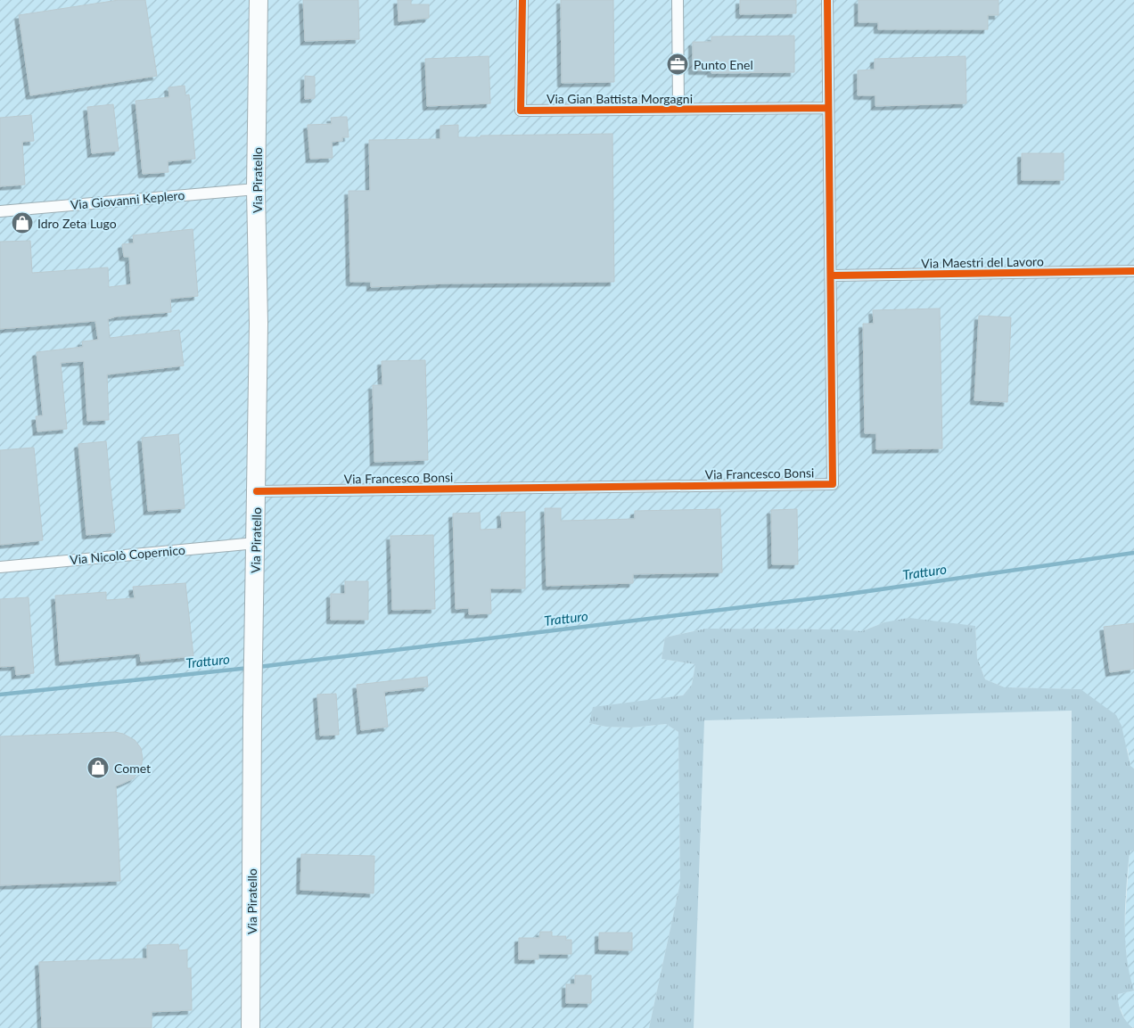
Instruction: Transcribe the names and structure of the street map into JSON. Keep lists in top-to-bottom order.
{
  "streets": {
    "main road": ["Via Piratello"],
    "street": [
      "Via Gian Battista Morgagni",
      "Via Giovanni Keplero",
      "Via Maestri del Lavoro",
      "Via Francesco Bonsi",
      "Via Nicolò Copernico"
    ]
  },
  "crossings": [
    ["Via Gian Battista Morgagni", "Via Francesco Bonsi"],
    ["Via Piratello", "Via Giovanni Keplero"],
    ["Via Piratello", "Via Francesco Bonsi"],
    ["Via Piratello", "Via Nicolò Copernico"],
    ["Via Maestri del Lavoro", "Via Francesco Bonsi"]
  ],
  "water": ["Tratturo"],
  "places": {
    "office": ["Punto Enel"],
    "shop": ["Idro Zeta Lugo", "Comet"]
  }
}
